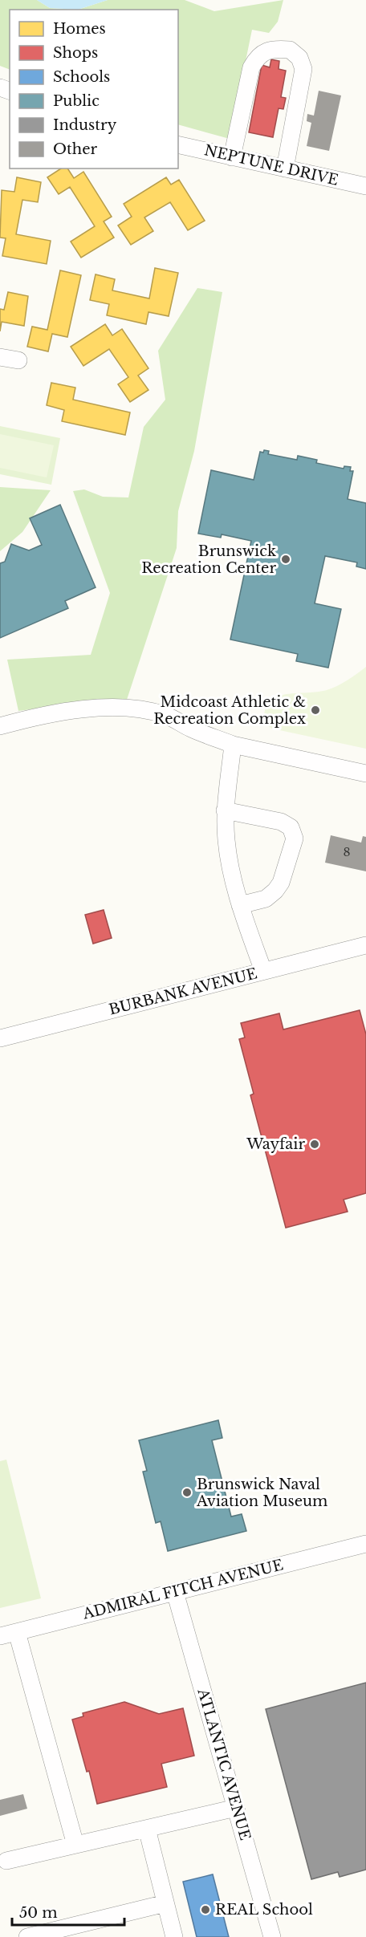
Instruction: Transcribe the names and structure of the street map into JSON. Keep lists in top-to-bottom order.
{
  "streets": {
    "street": [
      "NEPTUNE DRIVE",
      "BURBANK AVENUE",
      "ADMIRAL FITCH AVENUE",
      "ATLANTIC AVENUE"
    ]
  },
  "crossings": [
    ["ADMIRAL FITCH AVENUE", "ATLANTIC AVENUE"]
  ],
  "places": [
    "Brunswick Recreation Center",
    "Midcoast Athletic & Recreation Complex",
    "Wayfair",
    "Brunswick Naval Aviation Museum",
    "REAL School"
  ],
  "house_numbers": ["8"],
  "legend": [
    "Homes",
    "Shops",
    "Schools",
    "Public",
    "Industry",
    "Other"
  ],
  "scale_bar": "50 m"
}
